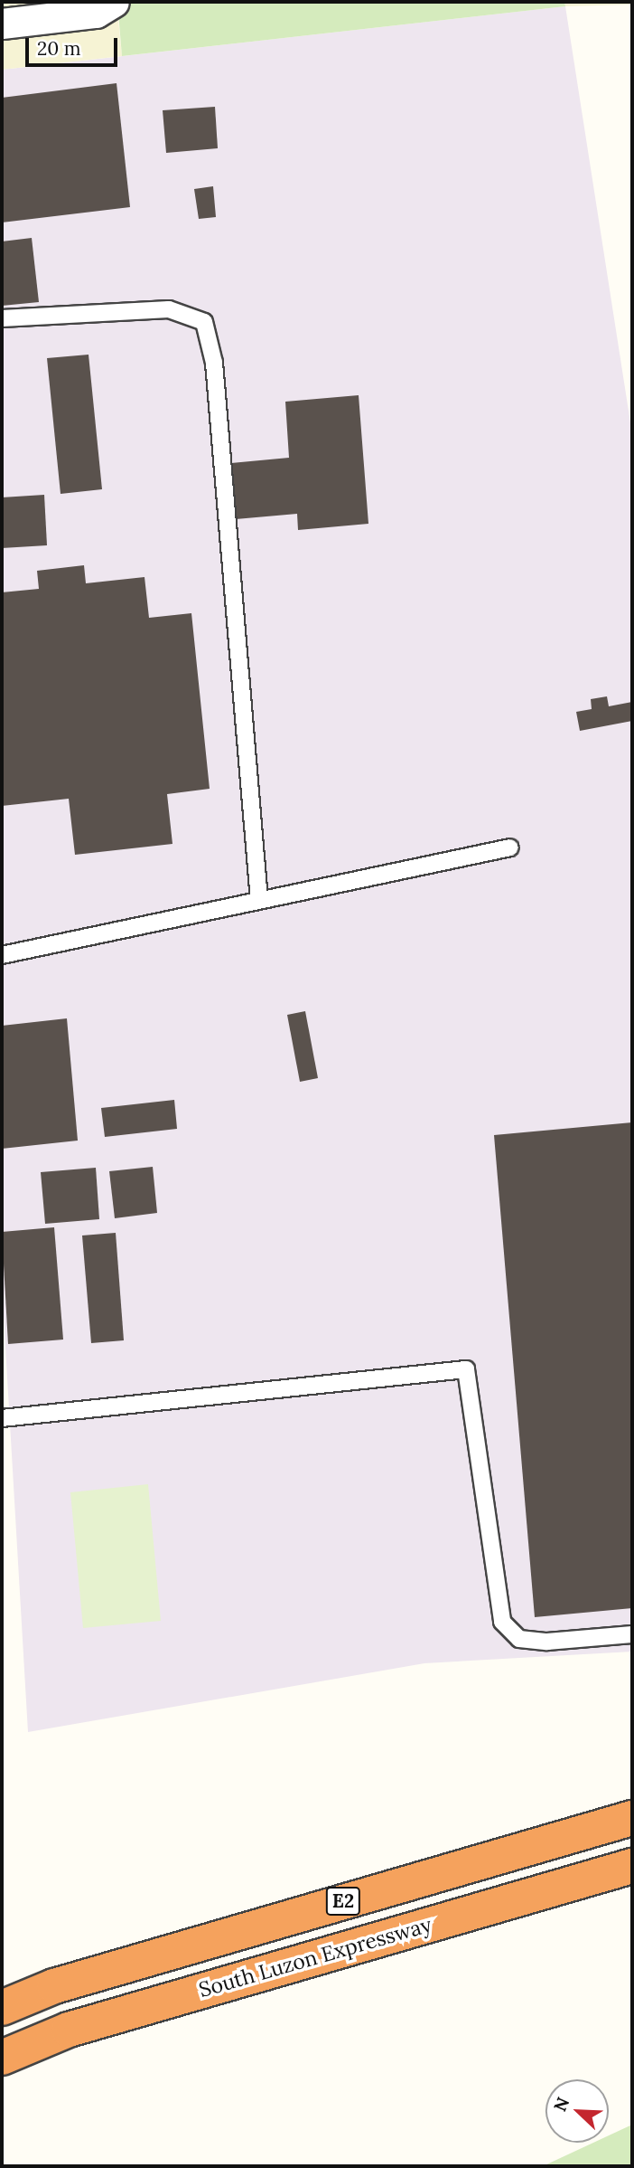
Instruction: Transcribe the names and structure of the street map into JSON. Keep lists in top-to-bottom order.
{
  "streets": {
    "highway": ["E2", "South Luzon Expressway"]
  },
  "scale_bar": "20 m",
  "north": "top left"
}
